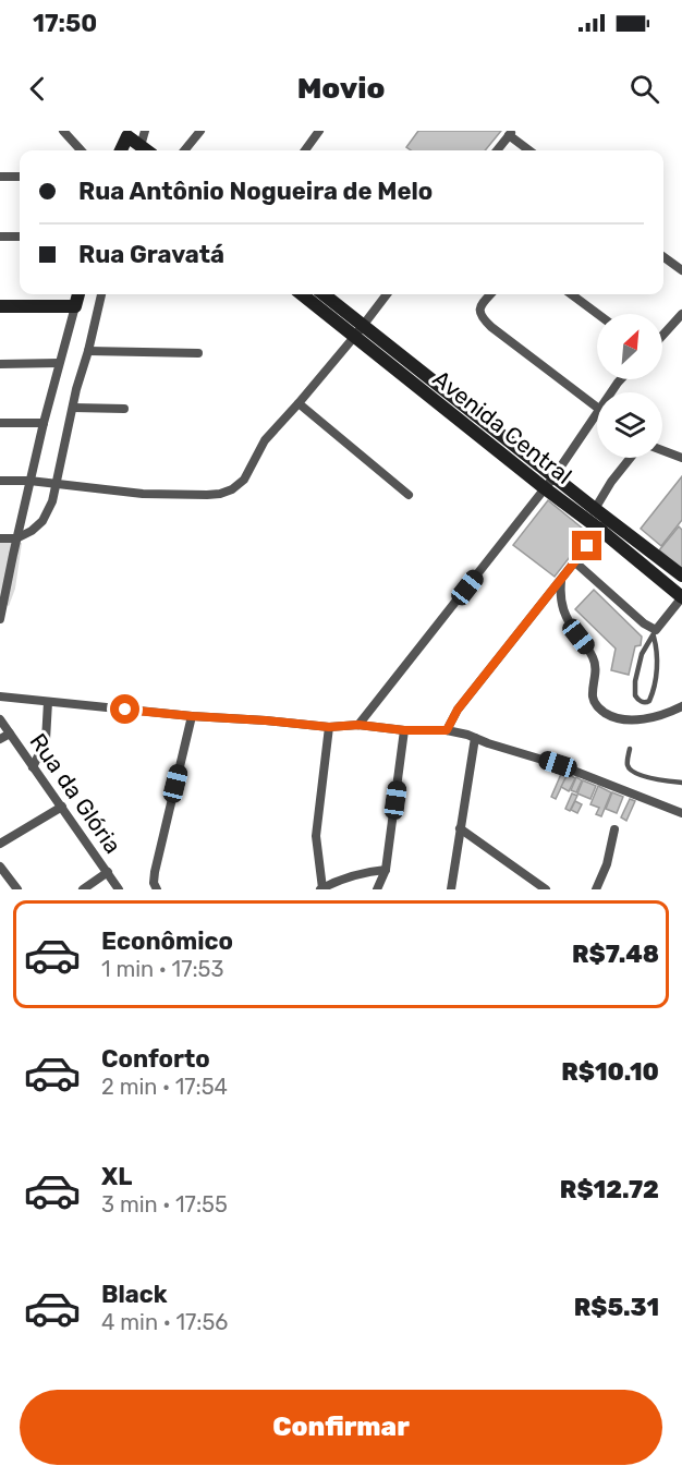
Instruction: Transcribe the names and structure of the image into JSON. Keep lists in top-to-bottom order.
{
  "streets": {
    "street": ["Avenida Central", "Rua da Glória"]
  },
  "north": "top right",
  "page": {
    "status": "17:50",
    "header": "Movio",
    "banner": ["Rua Antônio Nogueira de Melo", "Rua Gravatá"],
    "list": [
      {
        "name": "Econômico",
        "note": "1 min · 17:53",
        "value": "R$7.48"
      },
      {
        "name": "Conforto",
        "note": "2 min · 17:54",
        "value": "R$10.10"
      },
      {
        "name": "XL",
        "note": "3 min · 17:55",
        "value": "R$12.72"
      },
      {
        "name": "Black",
        "note": "4 min · 17:56",
        "value": "R$5.31"
      }
    ],
    "buttons": "Confirmar"
  }
}
